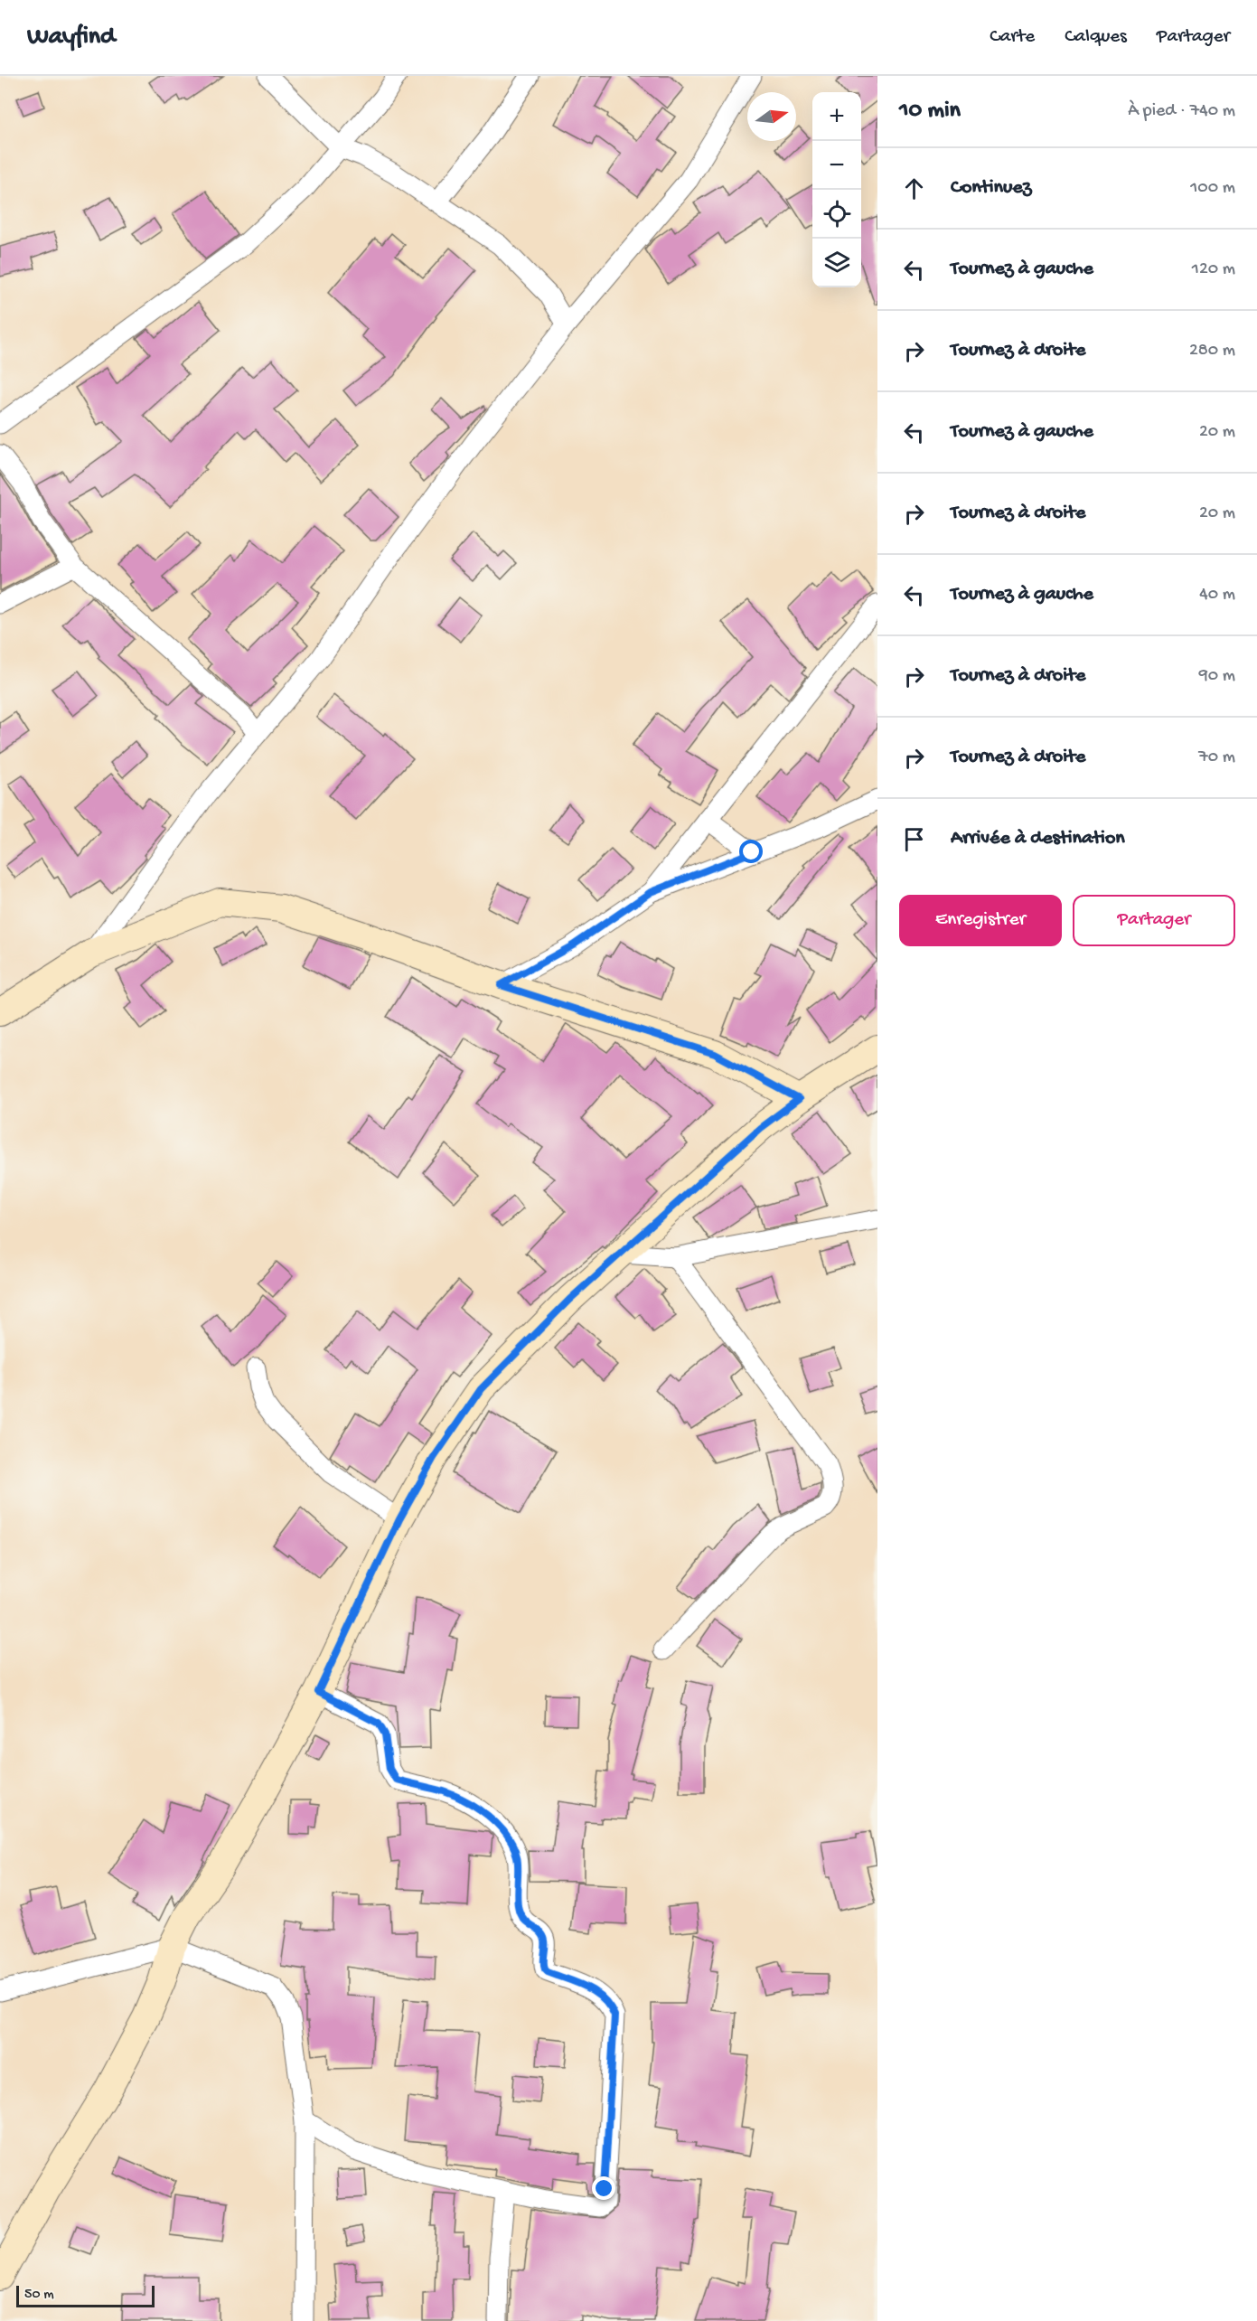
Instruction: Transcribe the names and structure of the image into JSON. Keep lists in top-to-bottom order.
{
  "scale_bar": "50 m",
  "north": "right",
  "page": {
    "header": "Wayfind",
    "nav": ["Carte", "Calques", "Partager"],
    "heading": ["10 min", "À pied · 740 m"],
    "map_buttons": ["+", "−"],
    "list": [
      ["Continuez", "100 m"],
      ["Tournez à gauche", "120 m"],
      ["Tournez à droite", "280 m"],
      ["Tournez à gauche", "20 m"],
      ["Tournez à droite", "20 m"],
      ["Tournez à gauche", "40 m"],
      ["Tournez à droite", "90 m"],
      ["Tournez à droite", "70 m"],
      "Arrivée à destination"
    ],
    "buttons": ["Enregistrer", "Partager"],
    "scale": "50 m"
  }
}
